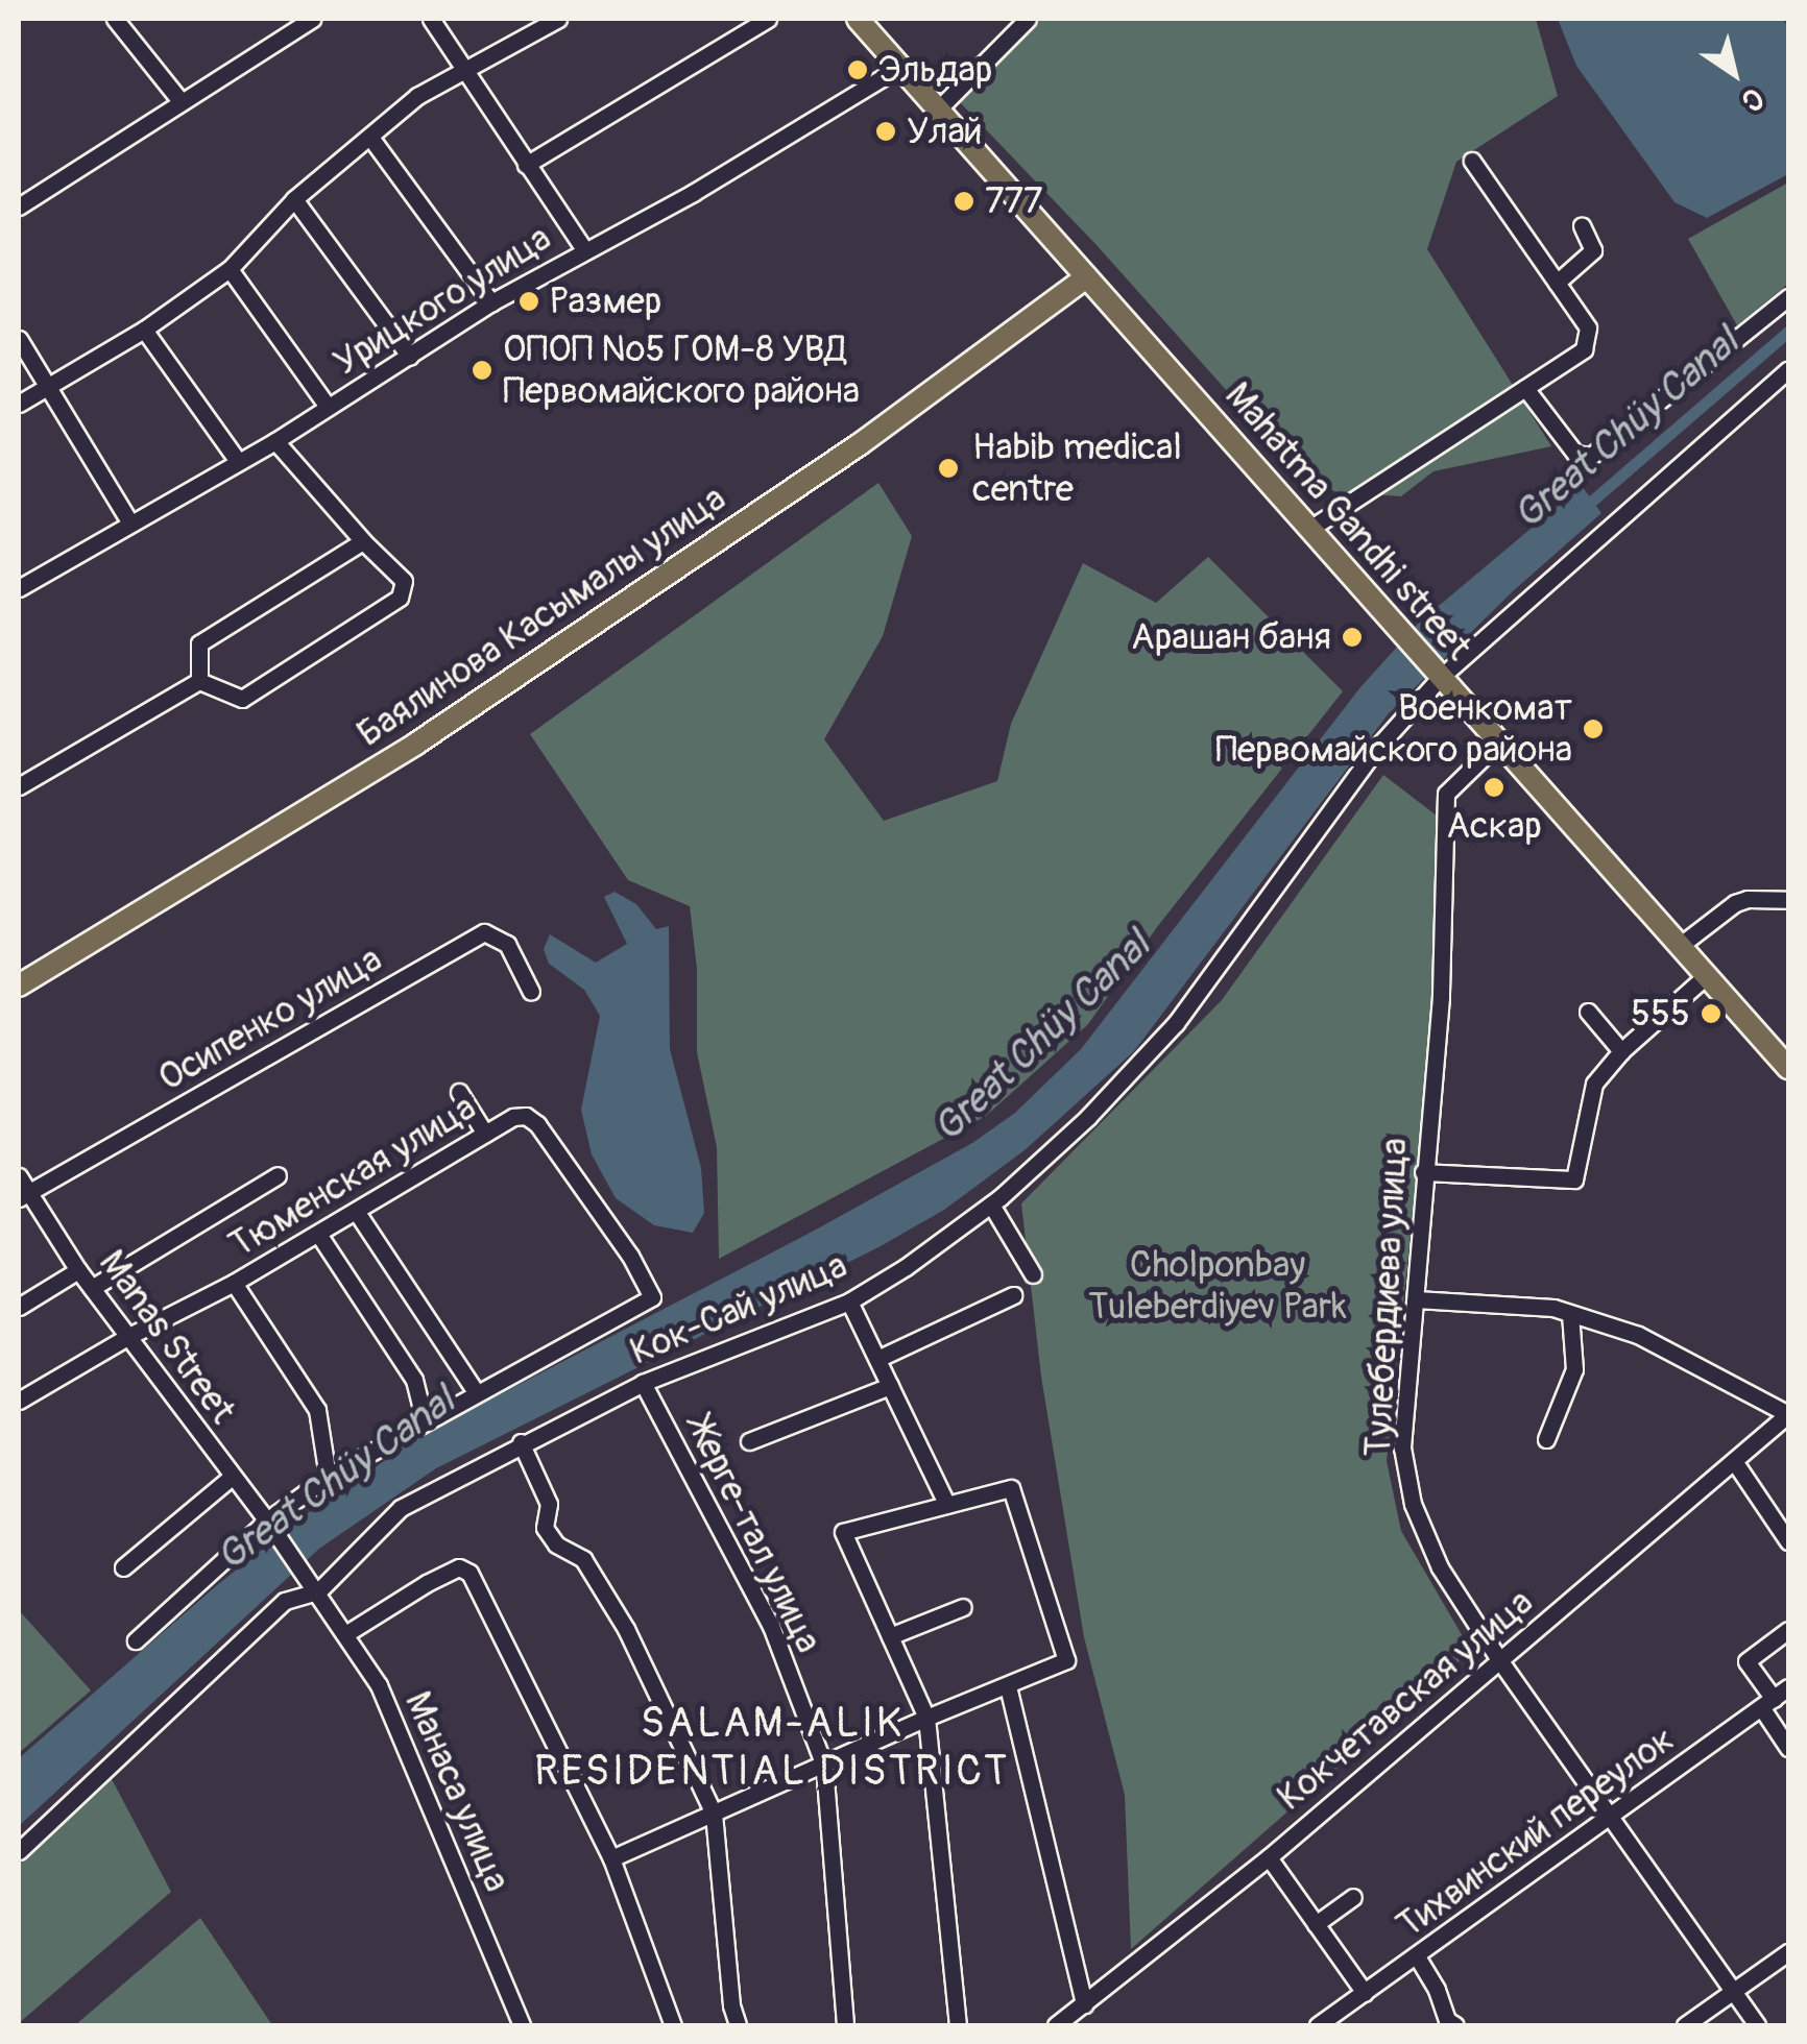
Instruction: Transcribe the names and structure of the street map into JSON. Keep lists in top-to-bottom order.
{
  "streets": {
    "main road": ["Mahatma Gandhi street", "Баялинова Касымалы улица"],
    "street": [
      "Урицкого улица",
      "Осипенко улица",
      "Тюменская улица",
      "Тулебердиева улица",
      "Кок-Сай улица",
      "Manas Street",
      "Жерге-тал улица",
      "Кокчетавская улица",
      "Манаса улица",
      "Тихвинский переулок"
    ]
  },
  "crossings": [
    ["Урицкого улица", "Mahatma Gandhi street"],
    ["Mahatma Gandhi street", "Баялинова Касымалы улица"],
    ["Mahatma Gandhi street", "Тулебердиева улица"],
    ["Mahatma Gandhi street", "Кок-Сай улица"],
    ["Осипенко улица", "Manas Street"],
    ["Тюменская улица", "Manas Street"],
    ["Тулебердиева улица", "Кокчетавская улица"],
    ["Тулебердиева улица", "Тихвинский переулок"],
    ["Кок-Сай улица", "Жерге-тал улица"],
    ["Кок-Сай улица", "Манаса улица"],
    ["Manas Street", "Манаса улица"]
  ],
  "districts": ["SALAM-ALIK RESIDENTIAL DISTRICT"],
  "water": ["Great Chüy Canal"],
  "parks": ["Cholponbay Tuleberdiyev Park"],
  "places": [
    "Эльдар",
    "Улай",
    "777",
    "Размер",
    "ОПОП №5 ГОМ-8 УВД Первомайского района",
    "Habib medical centre",
    "Арашан баня",
    "Военкомат Первомайского района",
    "Аскар",
    "555"
  ],
  "north": "bottom right"
}
